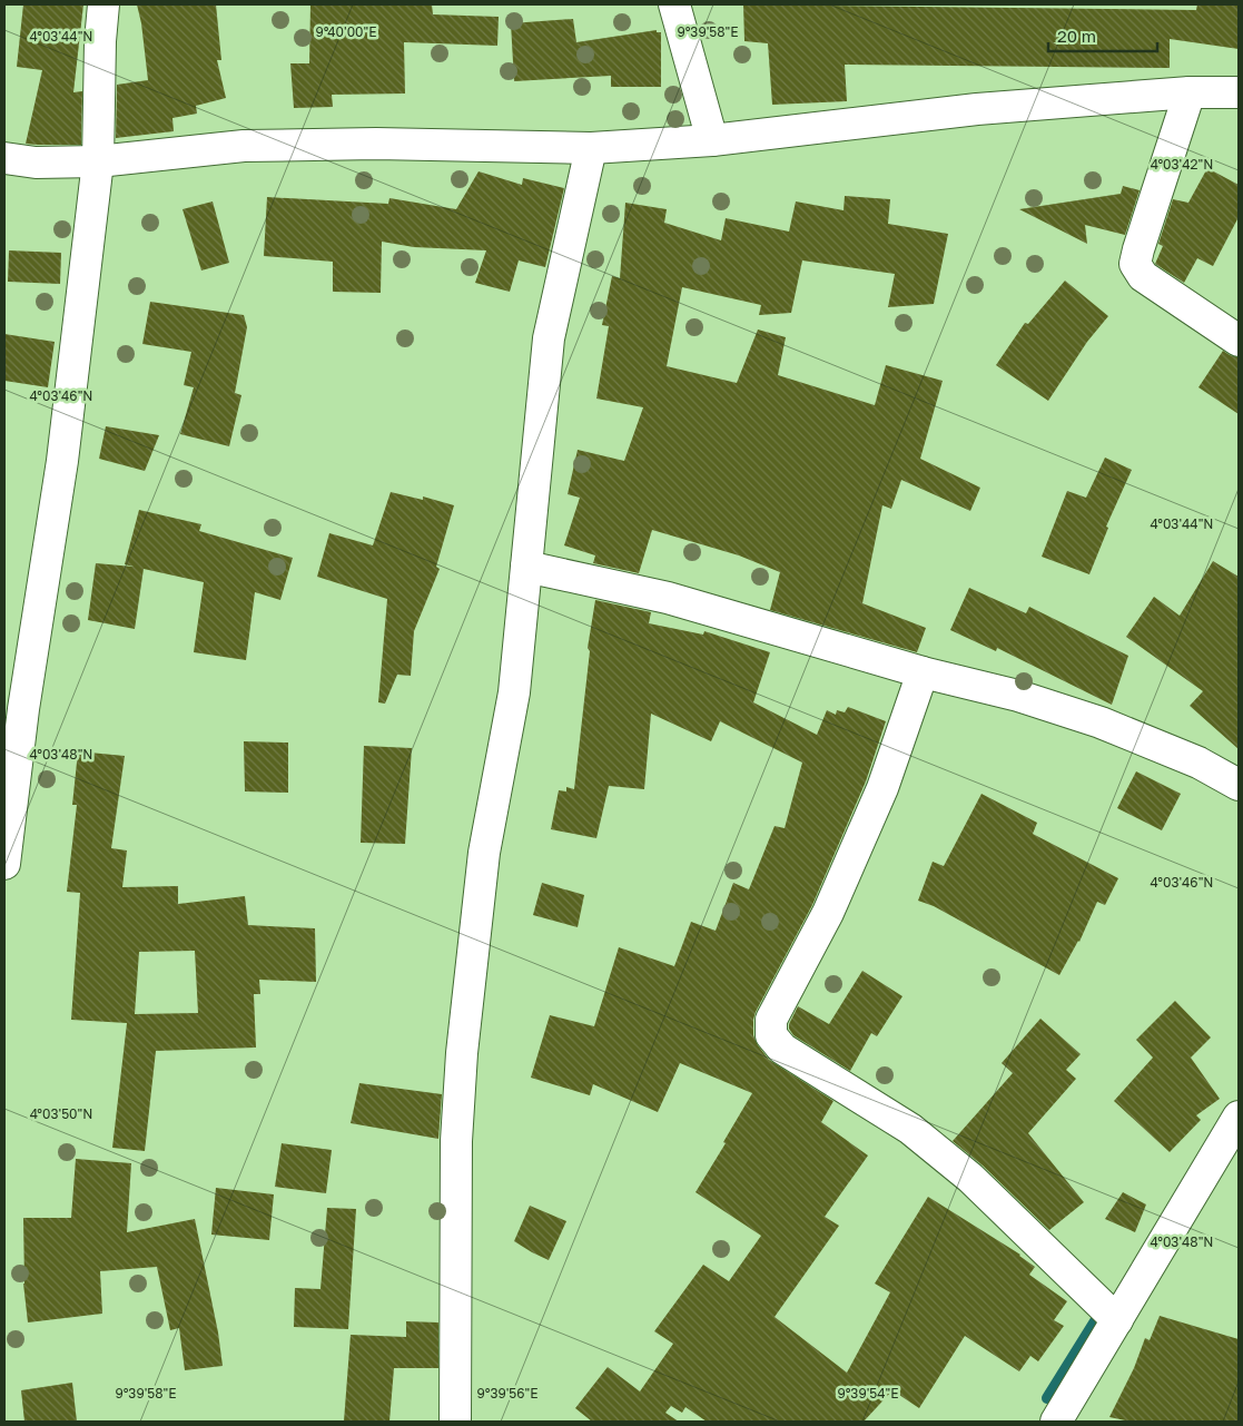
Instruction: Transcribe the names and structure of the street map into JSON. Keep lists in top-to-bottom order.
{
  "scale_bar": "20 m",
  "coordinates": [
    "9°40'00\"E",
    "9°39'58\"E",
    "4°03'44\"N",
    "4°03'42\"N",
    "4°03'46\"N",
    "4°03'48\"N",
    "4°03'50\"N",
    "9°39'56\"E",
    "9°39'54\"E"
  ]
}
